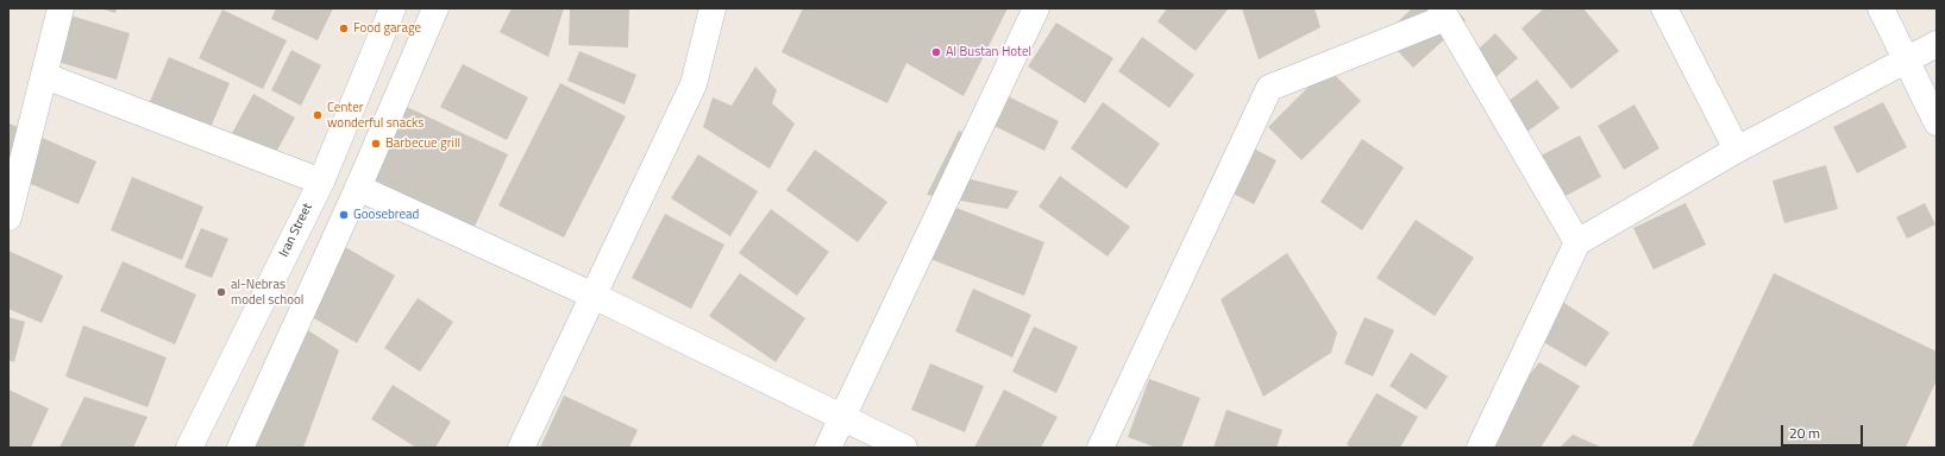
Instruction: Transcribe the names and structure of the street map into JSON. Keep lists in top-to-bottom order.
{
  "streets": {
    "street": ["Iran Street"]
  },
  "places": [
    "Food garage",
    "Al Bustan Hotel",
    "Center wonderful snacks",
    "Barbecue grill",
    "Goosebread",
    "al-Nebras model school"
  ],
  "scale_bar": "20 m"
}
